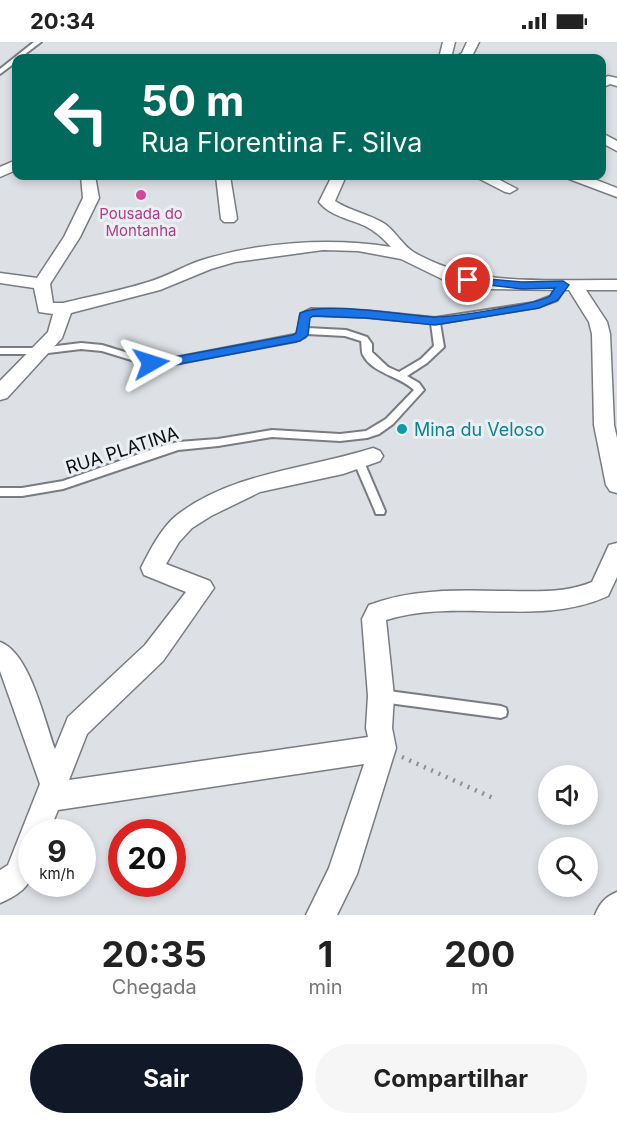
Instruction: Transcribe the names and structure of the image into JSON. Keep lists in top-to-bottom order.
{
  "streets": {
    "lane": ["RUA PLATINA"]
  },
  "places": ["Pousada do Montanha", "Mina du Veloso"],
  "page": {
    "status": "20:34",
    "turn": ["50 m", "Rua Florentina F. Silva"],
    "speed": "9 km/h",
    "limit": "20",
    "eta": [
      "20:35",
      "Chegada",
      "1",
      "min",
      "200",
      "m"
    ],
    "buttons": ["Sair", "Compartilhar"]
  }
}
